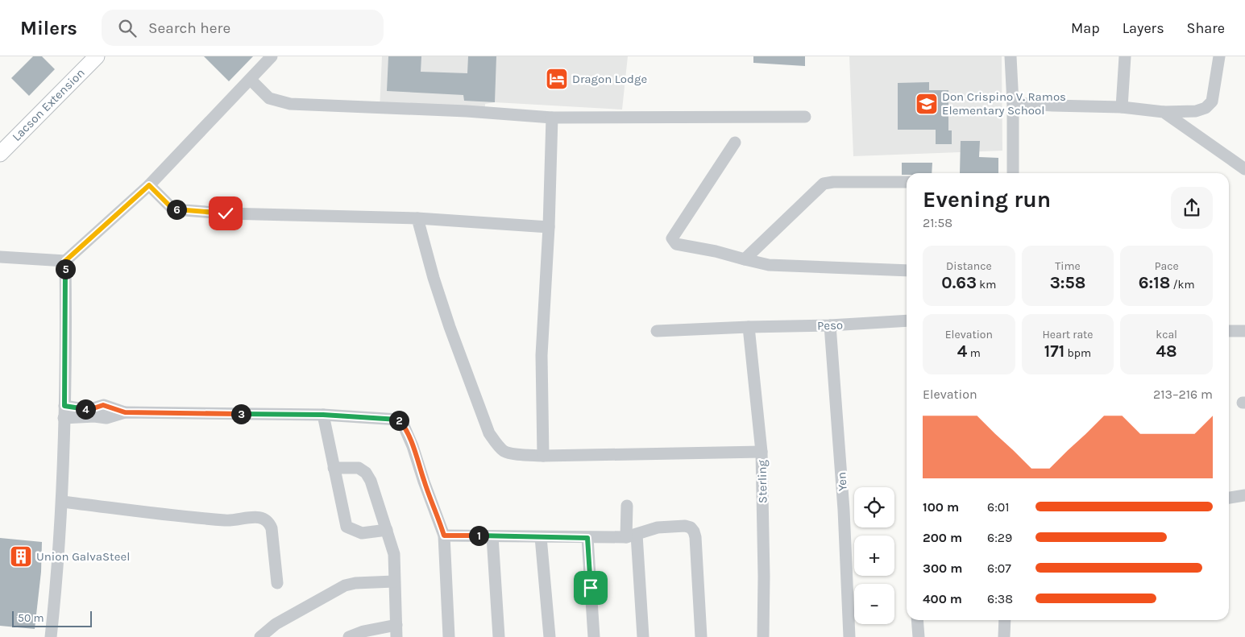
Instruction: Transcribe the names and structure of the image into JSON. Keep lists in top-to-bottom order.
{
  "streets": {
    "main road": ["Lacson Extension"],
    "street": ["Peso", "Sterling", "Yen"]
  },
  "crossings": [
    ["Peso", "Sterling"],
    ["Peso", "Yen"]
  ],
  "places": {
    "hotel": ["Dragon Lodge"],
    "school or university": ["Don Crispino V. Ramos Elementary School"],
    "building": ["Union GalvaSteel"]
  },
  "scale_bar": "50 m",
  "page": {
    "header": "Milers",
    "search": "Search here",
    "nav": ["Map", "Layers", "Share"],
    "heading": ["Evening run", "21:58"],
    "pins": [
      "6",
      "5",
      "4",
      "3",
      "2",
      "1"
    ],
    "stats": [
      ["Distance", "0.63 km"],
      ["Time", "3:58"],
      ["Pace", "6:18 /km"],
      ["Elevation", "4 m"],
      ["Heart rate", "171 bpm"],
      ["kcal", "48"]
    ],
    "chart": ["Elevation", "213–216 m"],
    "map_buttons": ["+", "−"],
    "list": [
      {
        "name": "100 m",
        "note": "6:01"
      },
      {
        "name": "200 m",
        "note": "6:29"
      },
      {
        "name": "300 m",
        "note": "6:07"
      },
      {
        "name": "400 m",
        "note": "6:38"
      }
    ],
    "scale": "50 m"
  }
}
